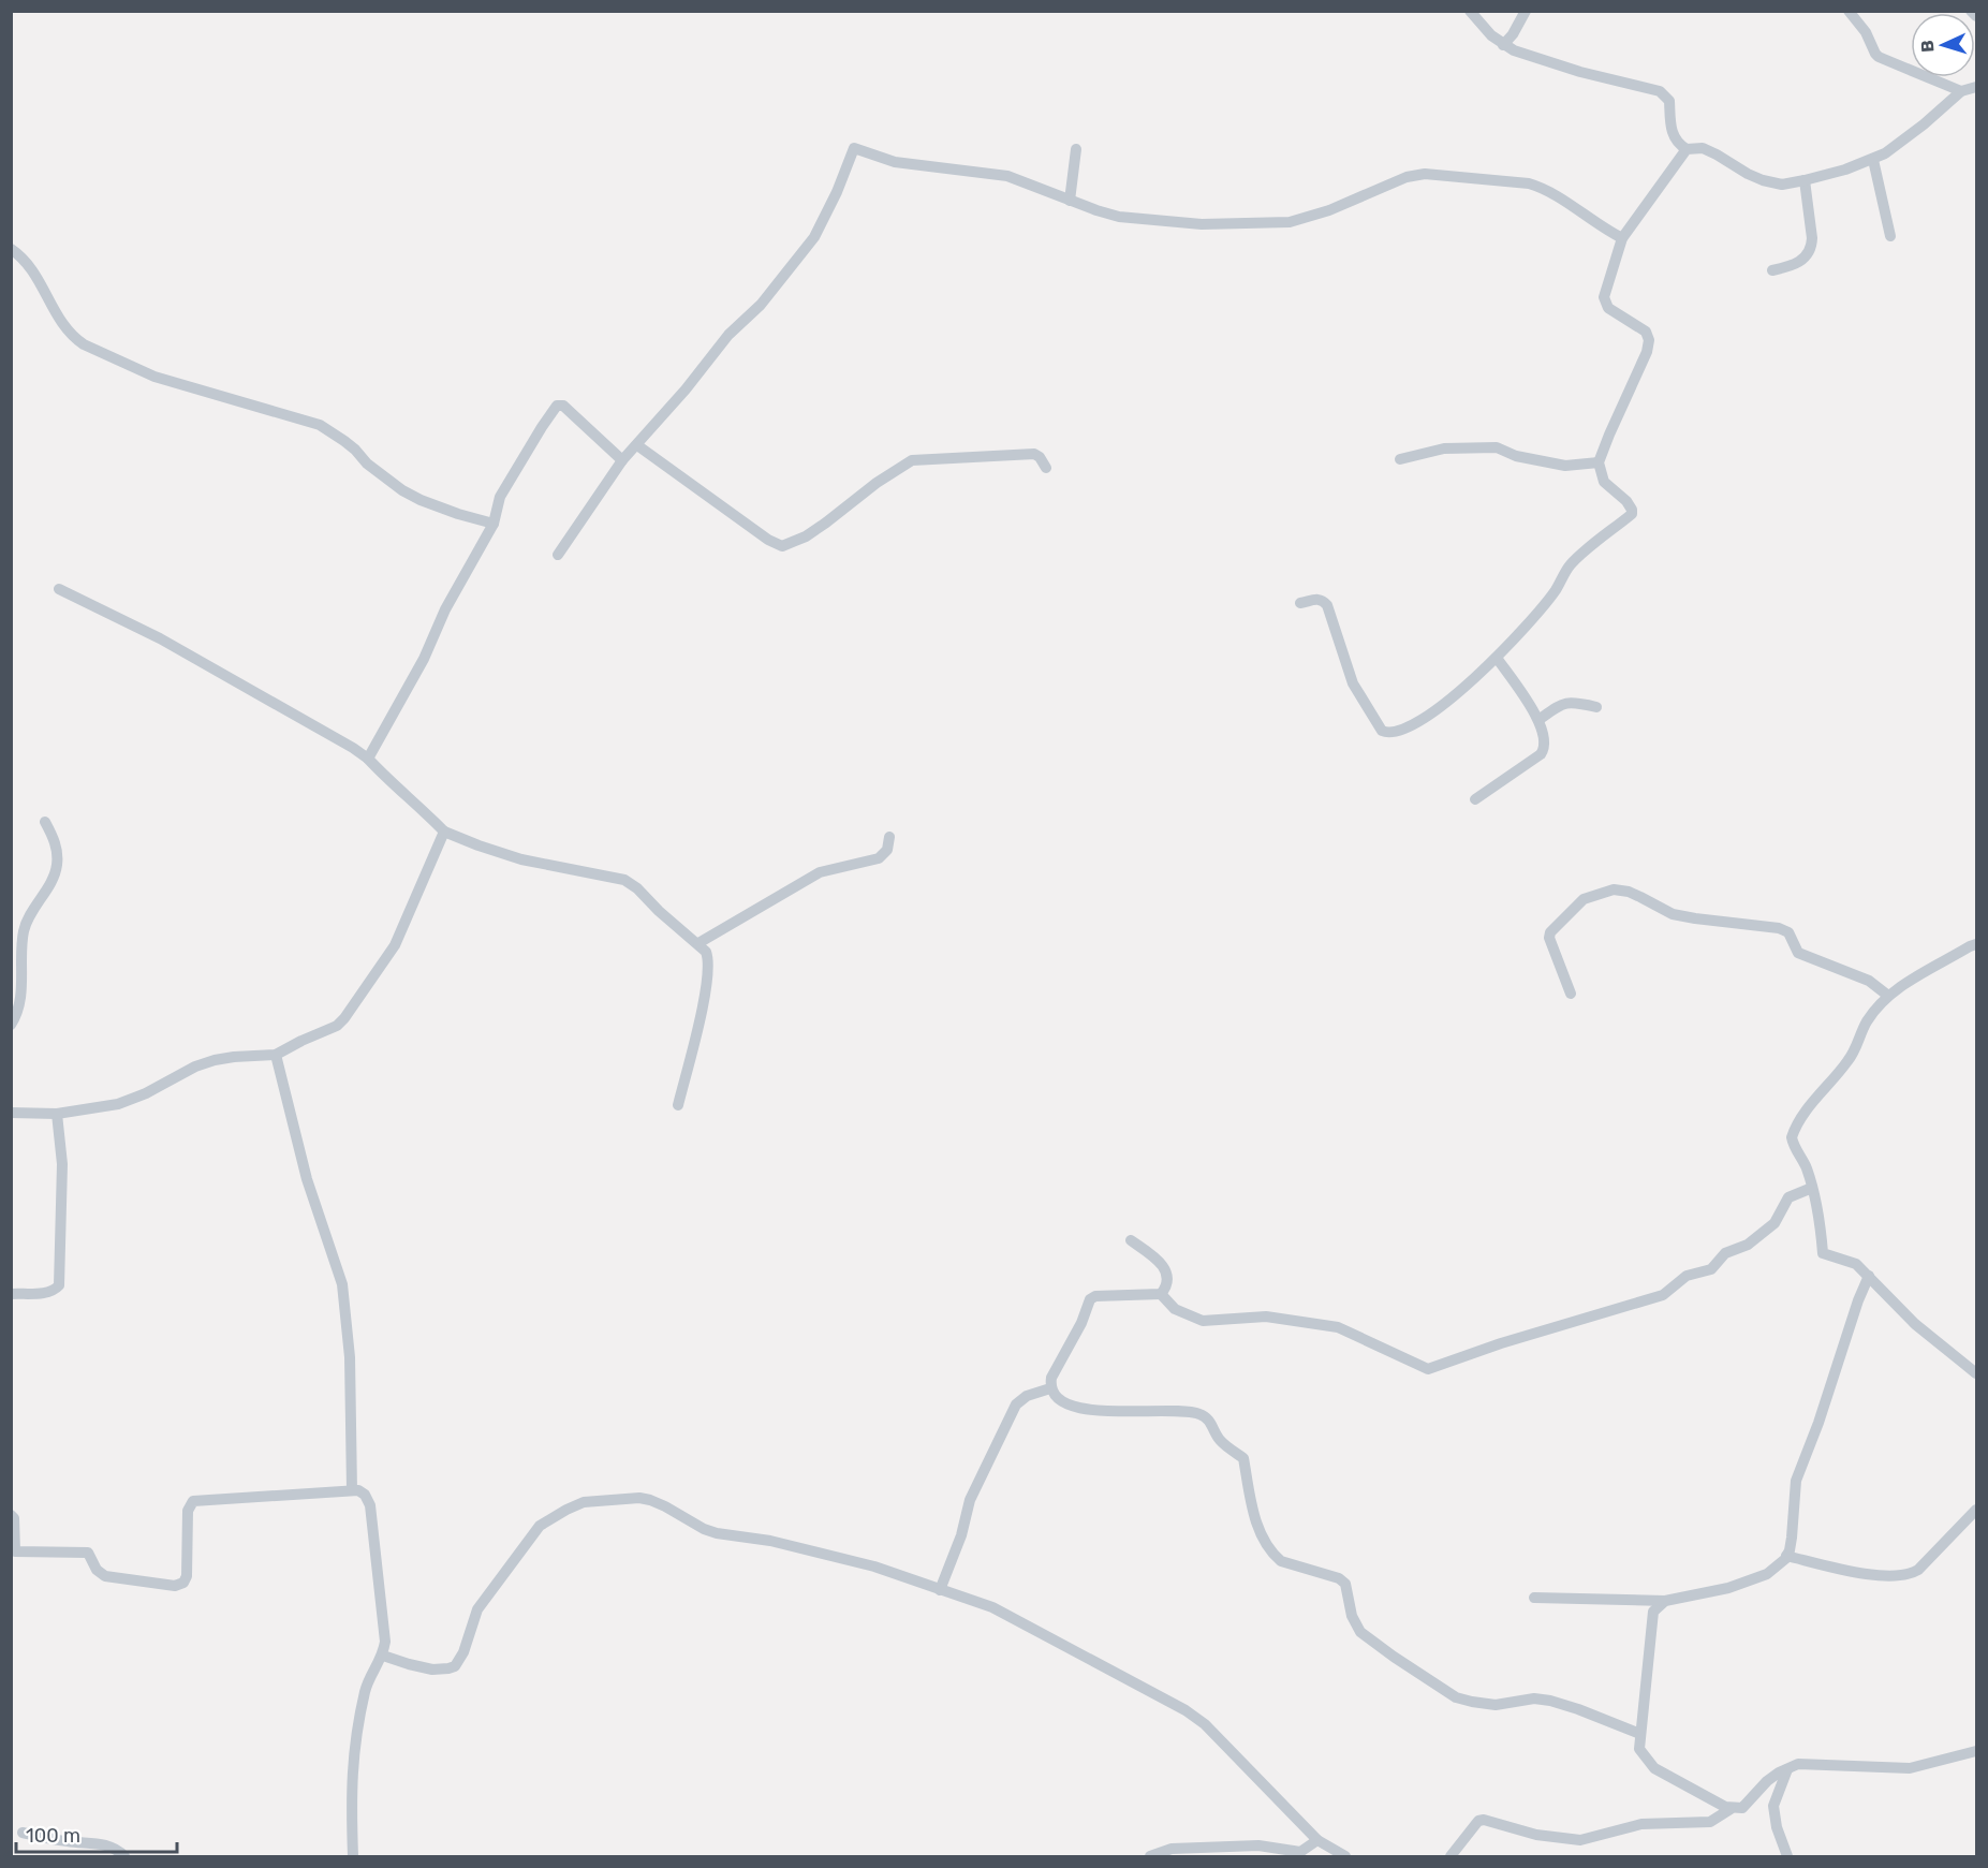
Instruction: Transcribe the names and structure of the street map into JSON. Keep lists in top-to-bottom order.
{
  "scale_bar": "100 m",
  "north": "left"
}
